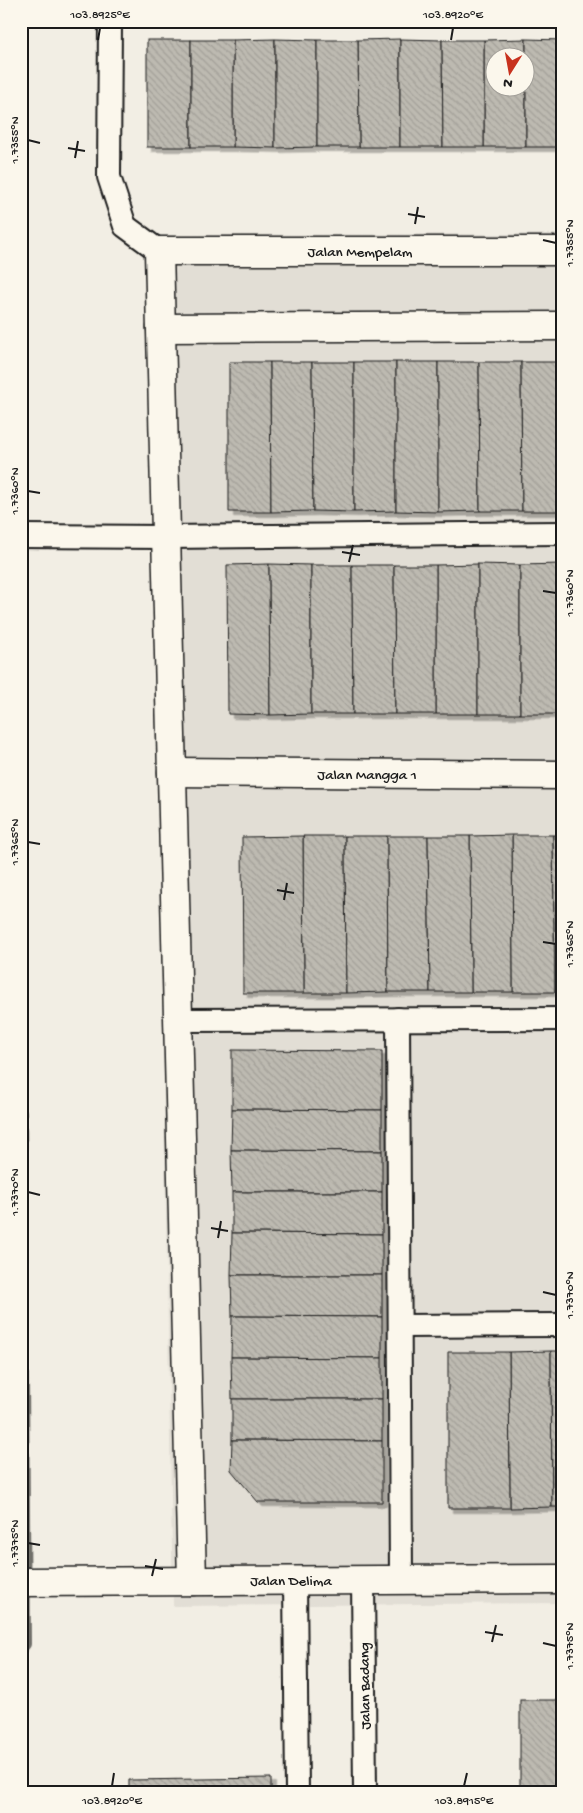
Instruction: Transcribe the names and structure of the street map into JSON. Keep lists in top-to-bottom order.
{
  "streets": {
    "street": ["Jalan Mempelam", "Jalan Mangga 1", "Jalan Delima"],
    "lane": ["Jalan Badang"]
  },
  "crossings": [
    ["Jalan Delima", "Jalan Badang"]
  ],
  "north": "bottom",
  "coordinates": [
    "103.8925°E",
    "103.8920°E",
    "1.7355°N",
    "1.7360°N",
    "1.7365°N",
    "1.7370°N",
    "1.7375°N",
    "103.8915°E"
  ]
}
